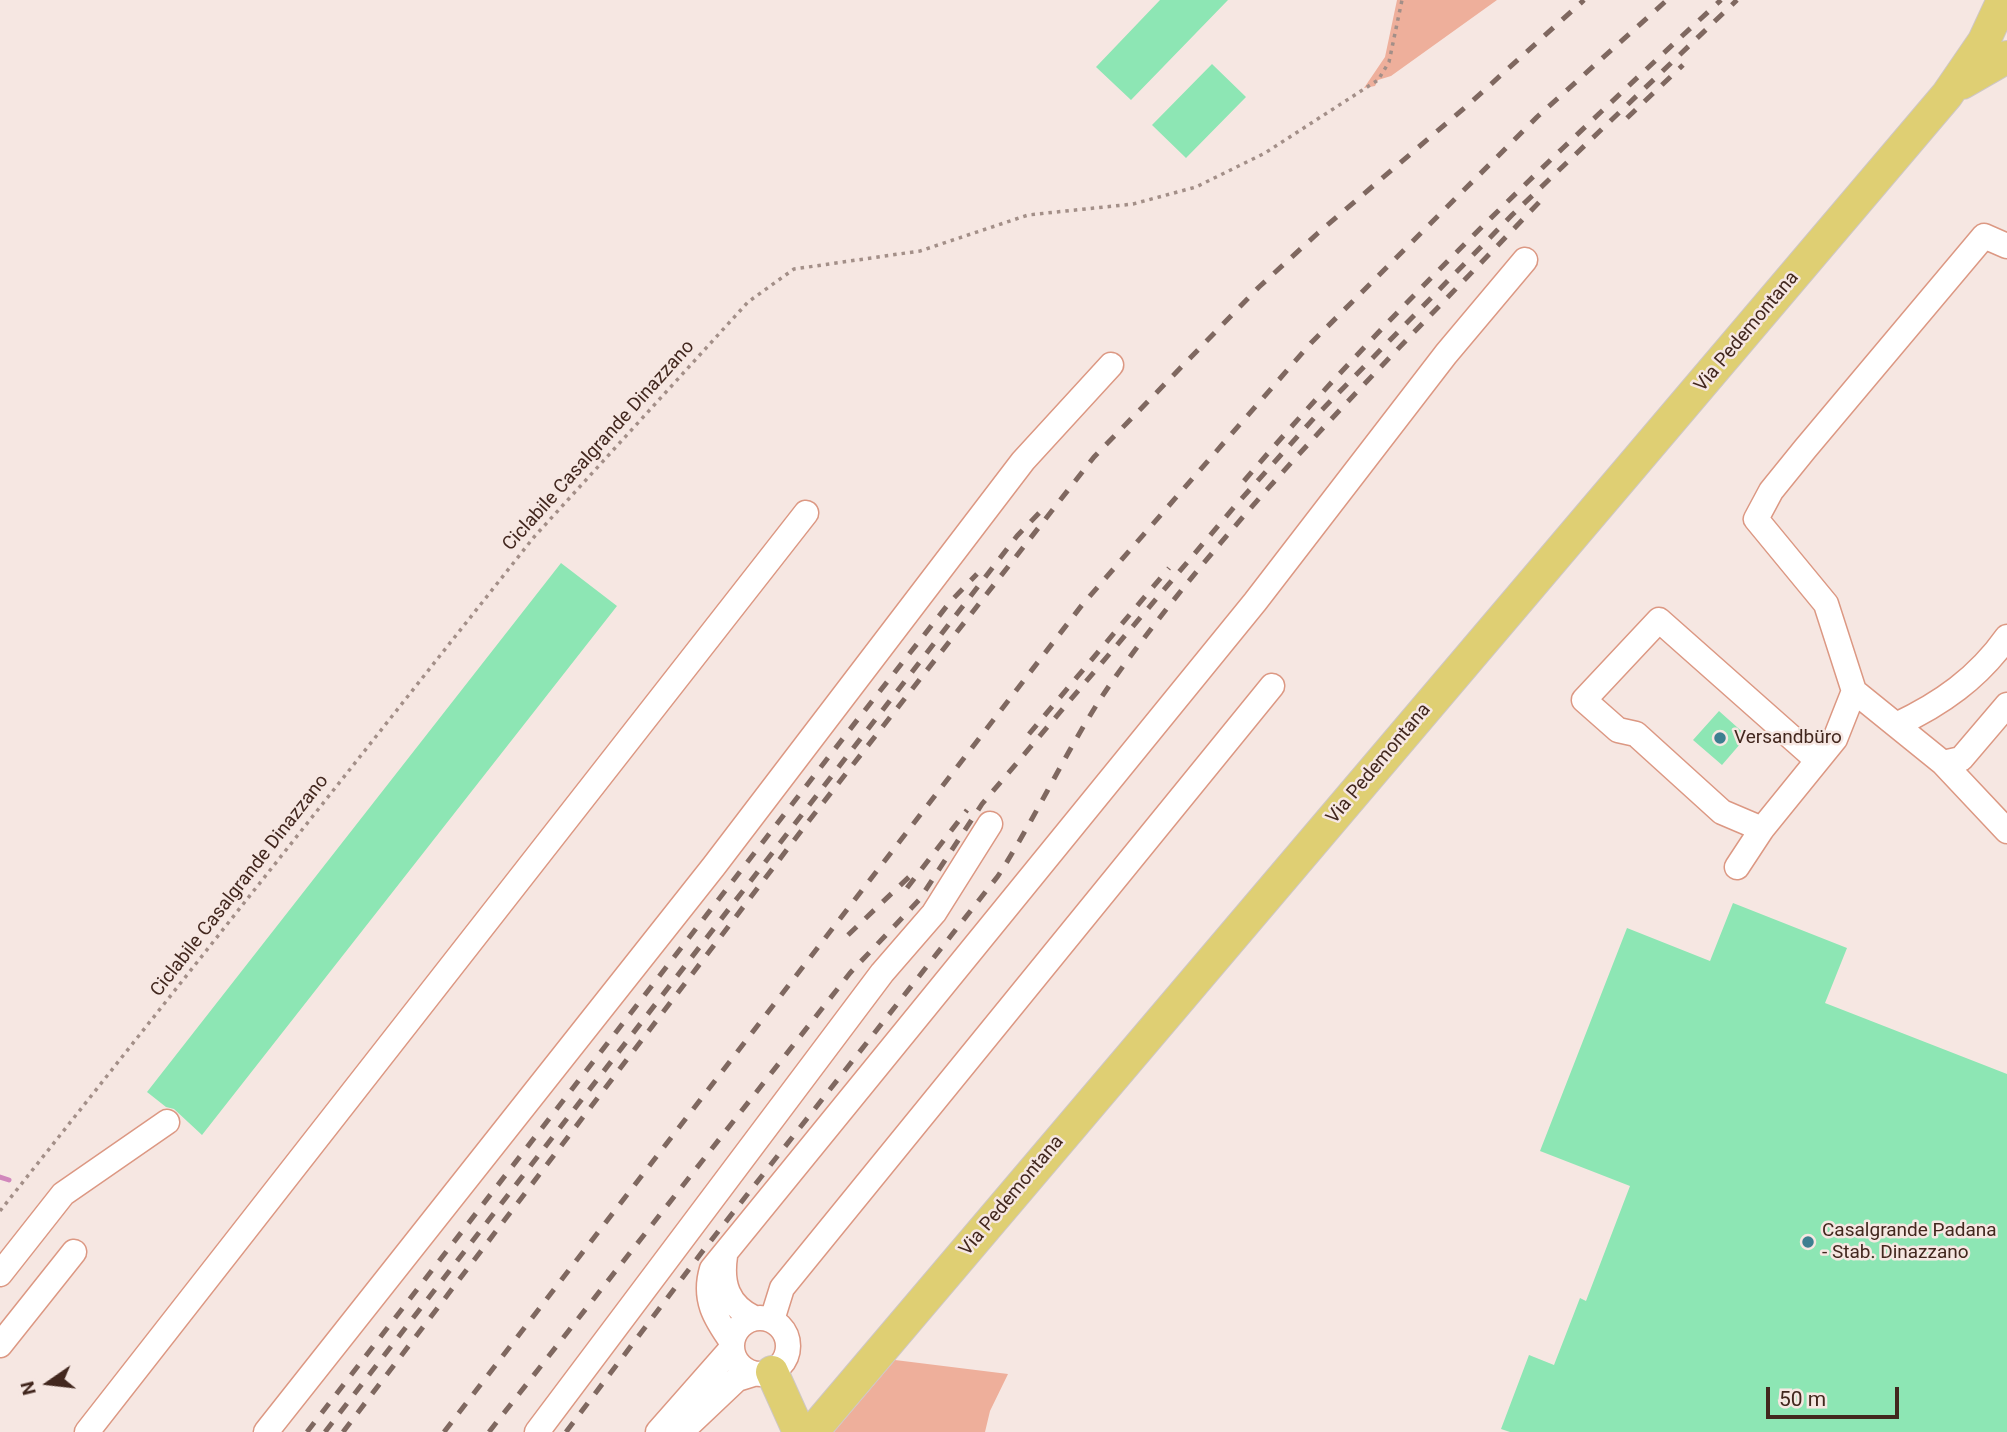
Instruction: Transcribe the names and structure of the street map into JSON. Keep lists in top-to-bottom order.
{
  "streets": {
    "main road": ["Via Pedemontana"],
    "path": ["Ciclabile Casalgrande Dinazzano"]
  },
  "places": ["Versandbüro", "Casalgrande Padana - Stab. Dinazzano"],
  "scale_bar": "50 m",
  "north": "left"
}
